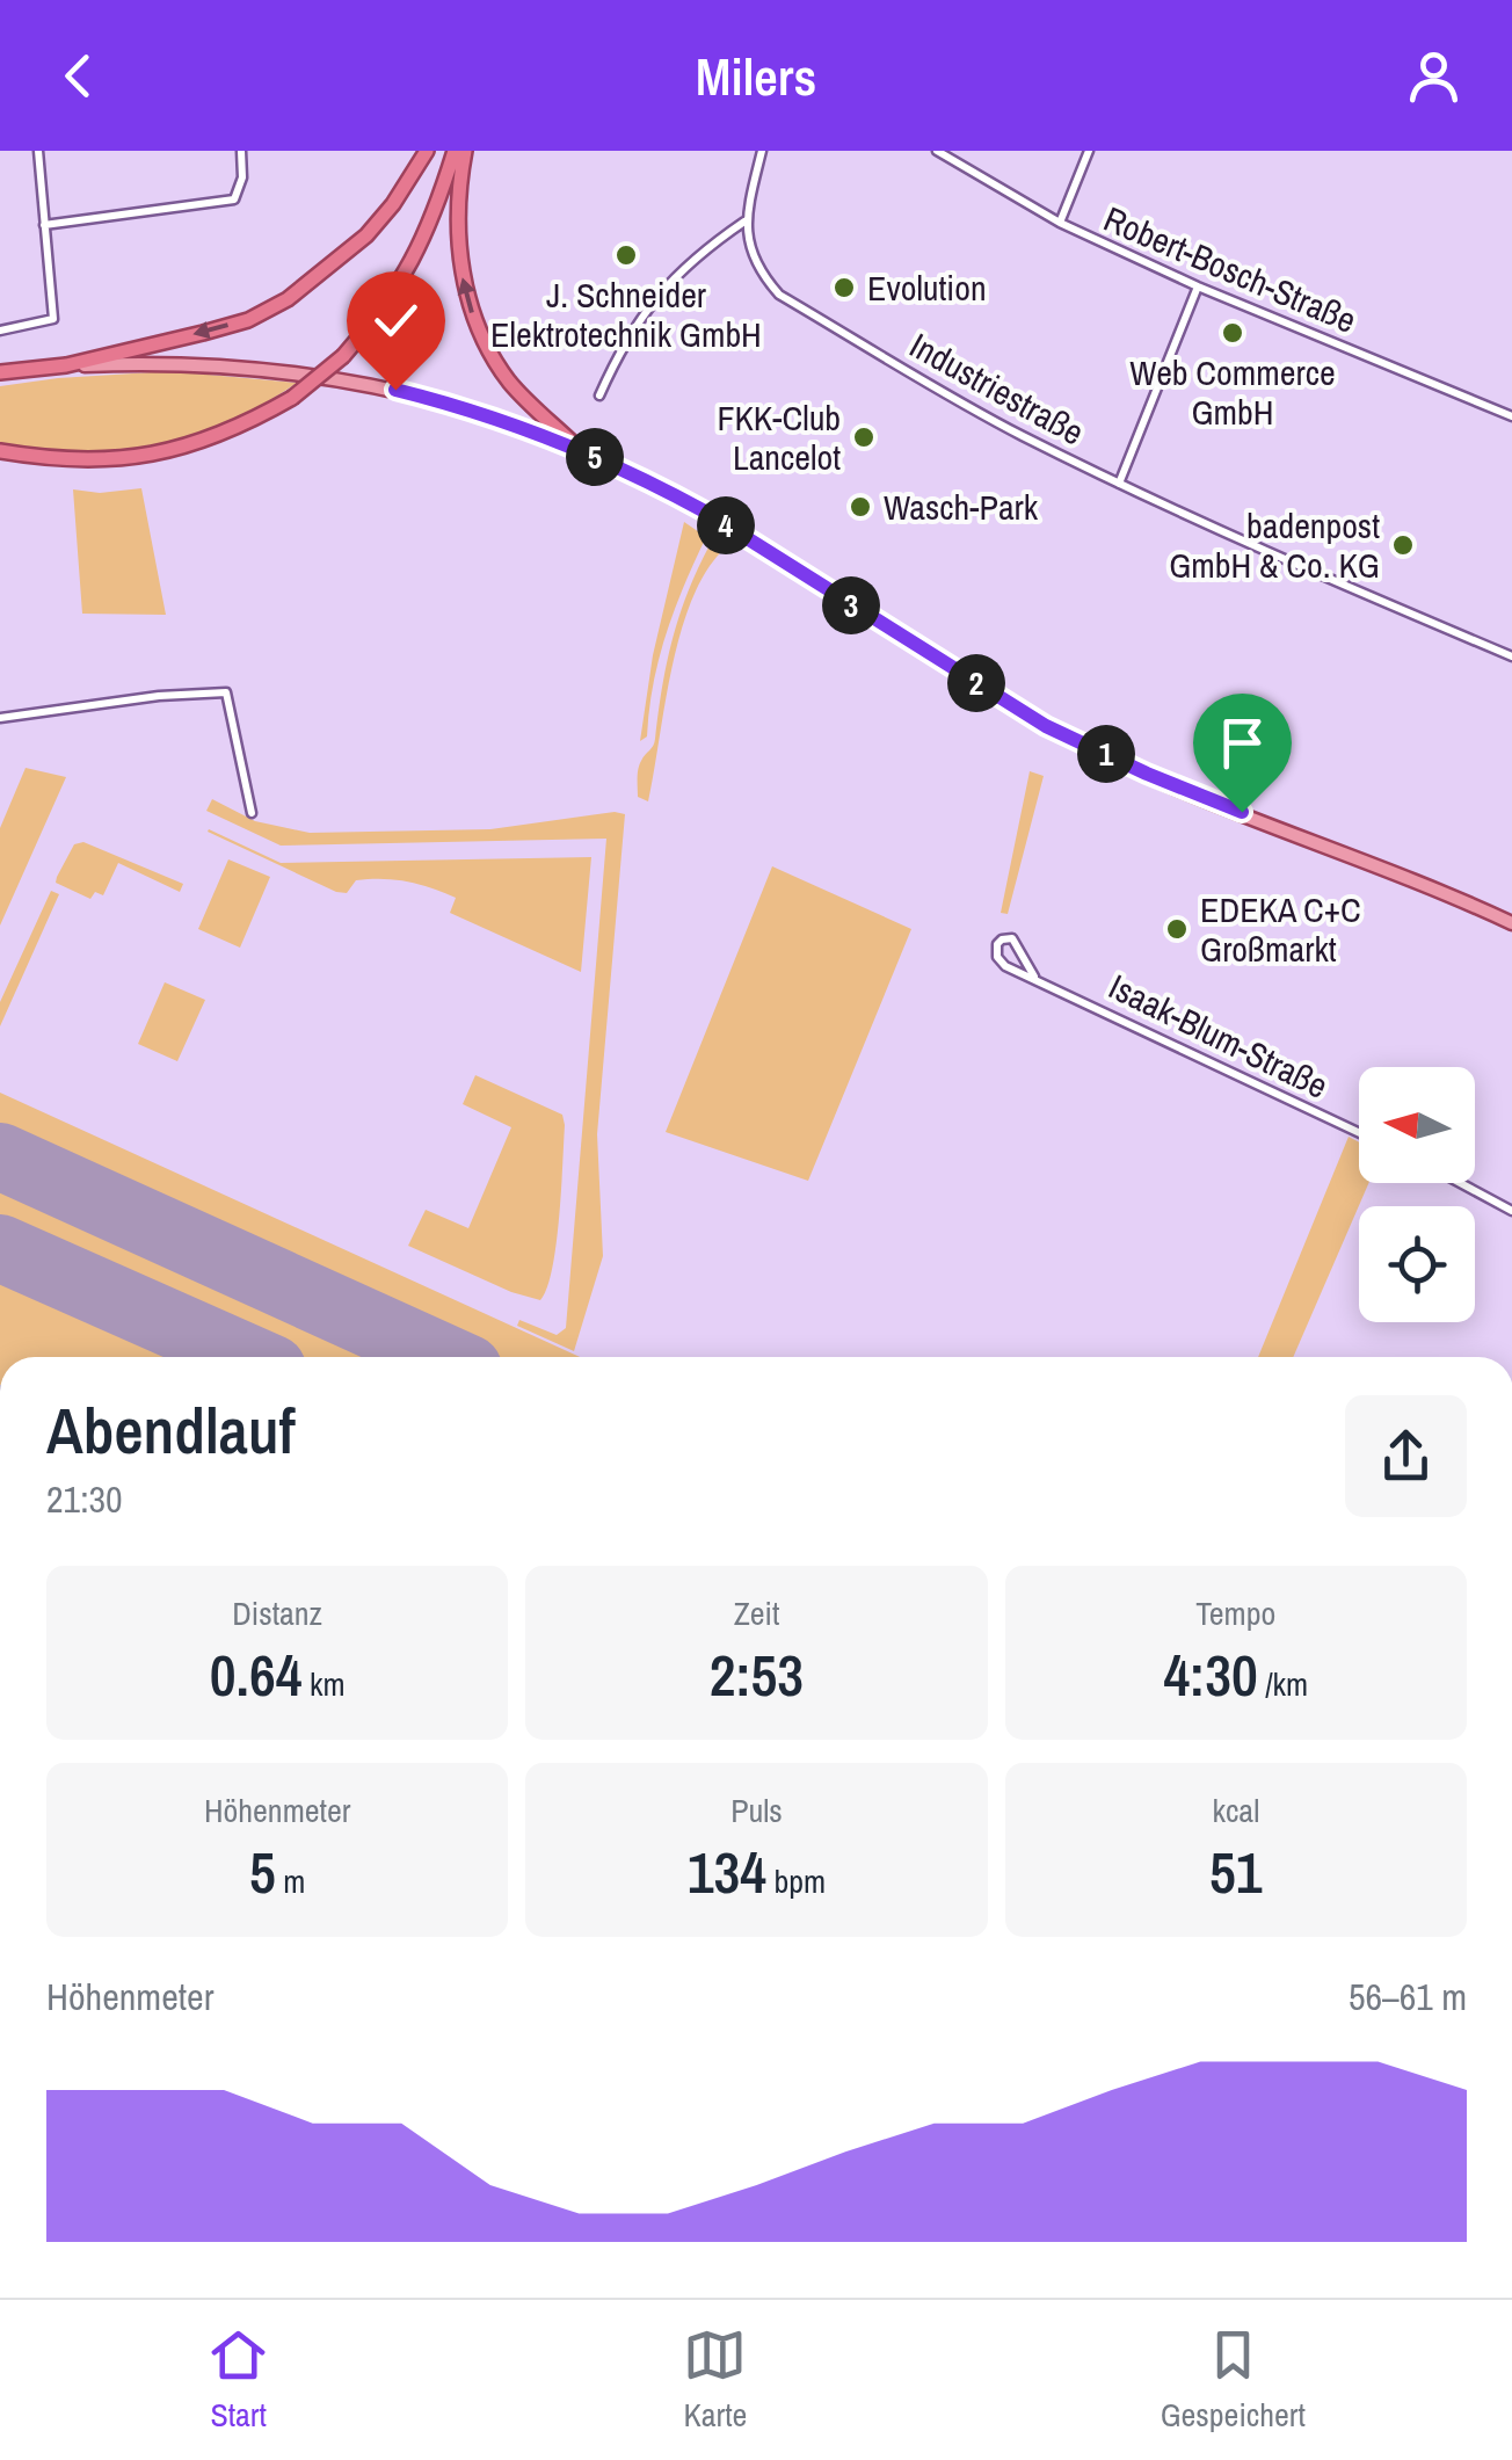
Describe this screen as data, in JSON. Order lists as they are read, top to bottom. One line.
{"streets":{"street":["Robert-Bosch-Straße","Industriestraße","Isaak-Blum-Straße"]},"crossings":[["Robert-Bosch-Straße","Industriestraße"]],"places":["J. Schneider Elektrotechnik GmbH","Evolution","Web Commerce GmbH","FKK-Club Lancelot","Wasch-Park","badenpost GmbH & Co. KG","EDEKA C+C Großmarkt"],"north":"left","page":{"header":"Milers","pins":["5","4","3","2","1"],"heading":["Abendlauf","21:30"],"stats":[["Distanz","0.64 km"],["Zeit","2:53"],["Tempo","4:30 /km"],["Höhenmeter","5 m"],["Puls","134 bpm"],["kcal","51"]],"chart":["Höhenmeter","56–61 m"],"tabs":["Start","Karte","Gespeichert"]}}
